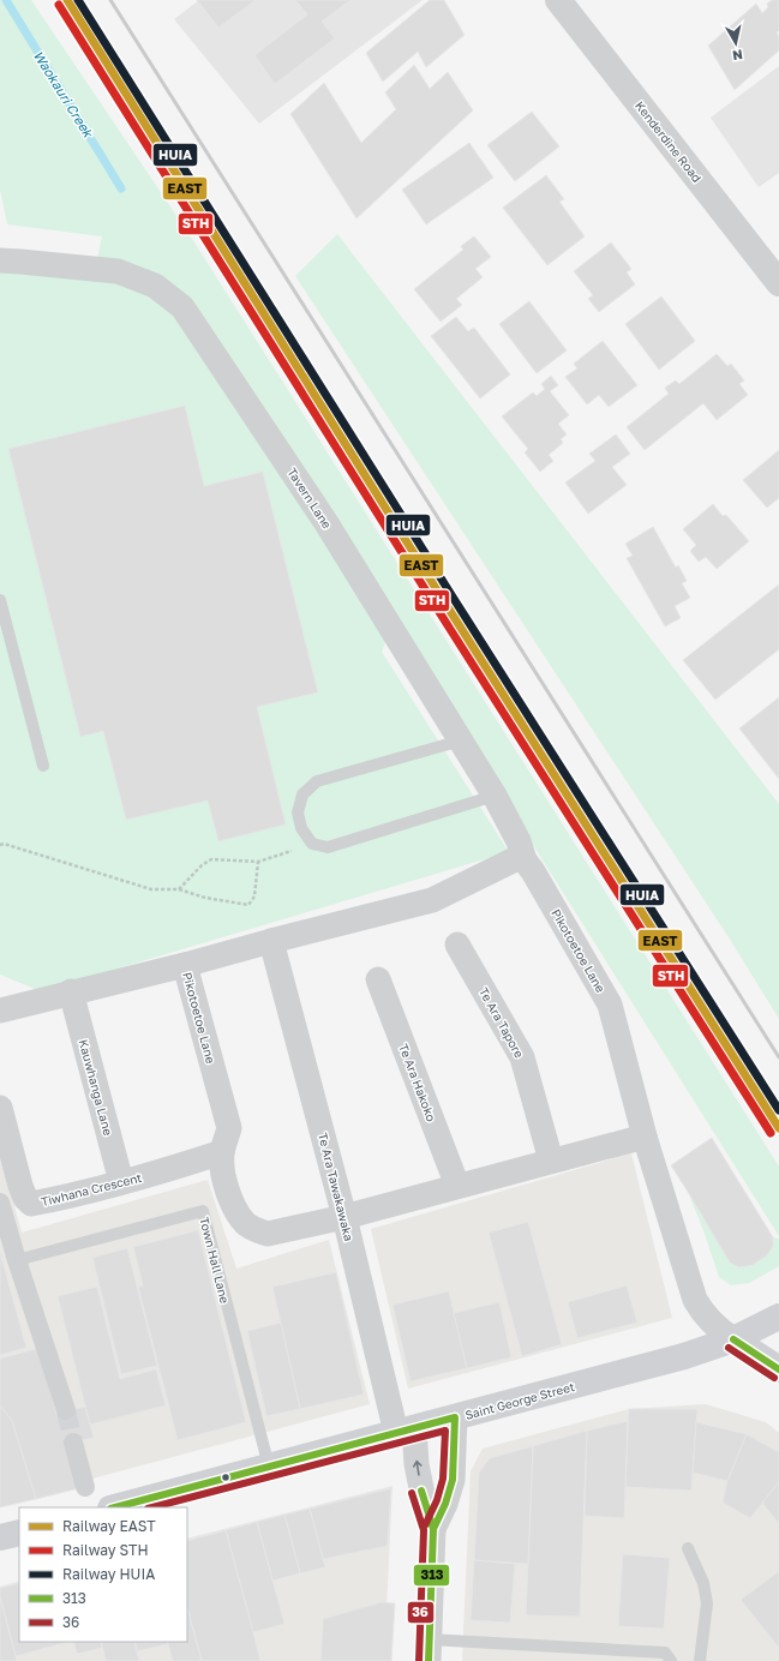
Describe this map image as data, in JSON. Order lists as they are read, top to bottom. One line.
{"streets":{"main road":["Saint George Street"],"street":["Kenderdine Road","Tavern Lane","Pikotoetoe Lane","Te Ara Tapore","Te Ara Hakoko","Kauwhanga Lane","Te Ara Tawakawaka","Tiwhana Crescent"],"lane":["Town Hall Lane"]},"crossings":[["Tavern Lane","Pikotoetoe Lane"],["Pikotoetoe Lane","Te Ara Tapore"],["Pikotoetoe Lane","Te Ara Hakoko"],["Pikotoetoe Lane","Te Ara Tawakawaka"],["Pikotoetoe Lane","Tiwhana Crescent"],["Pikotoetoe Lane","Saint George Street"],["Kauwhanga Lane","Tiwhana Crescent"],["Te Ara Tawakawaka","Saint George Street"],["Town Hall Lane","Saint George Street"]],"water":["Waokauri Creek"],"lines":["rail line EAST","rail line HUIA","rail line STH","transit line 313","transit line 36"],"legend":["Railway EAST","Railway STH","Railway HUIA","313","36"],"north":"bottom"}
